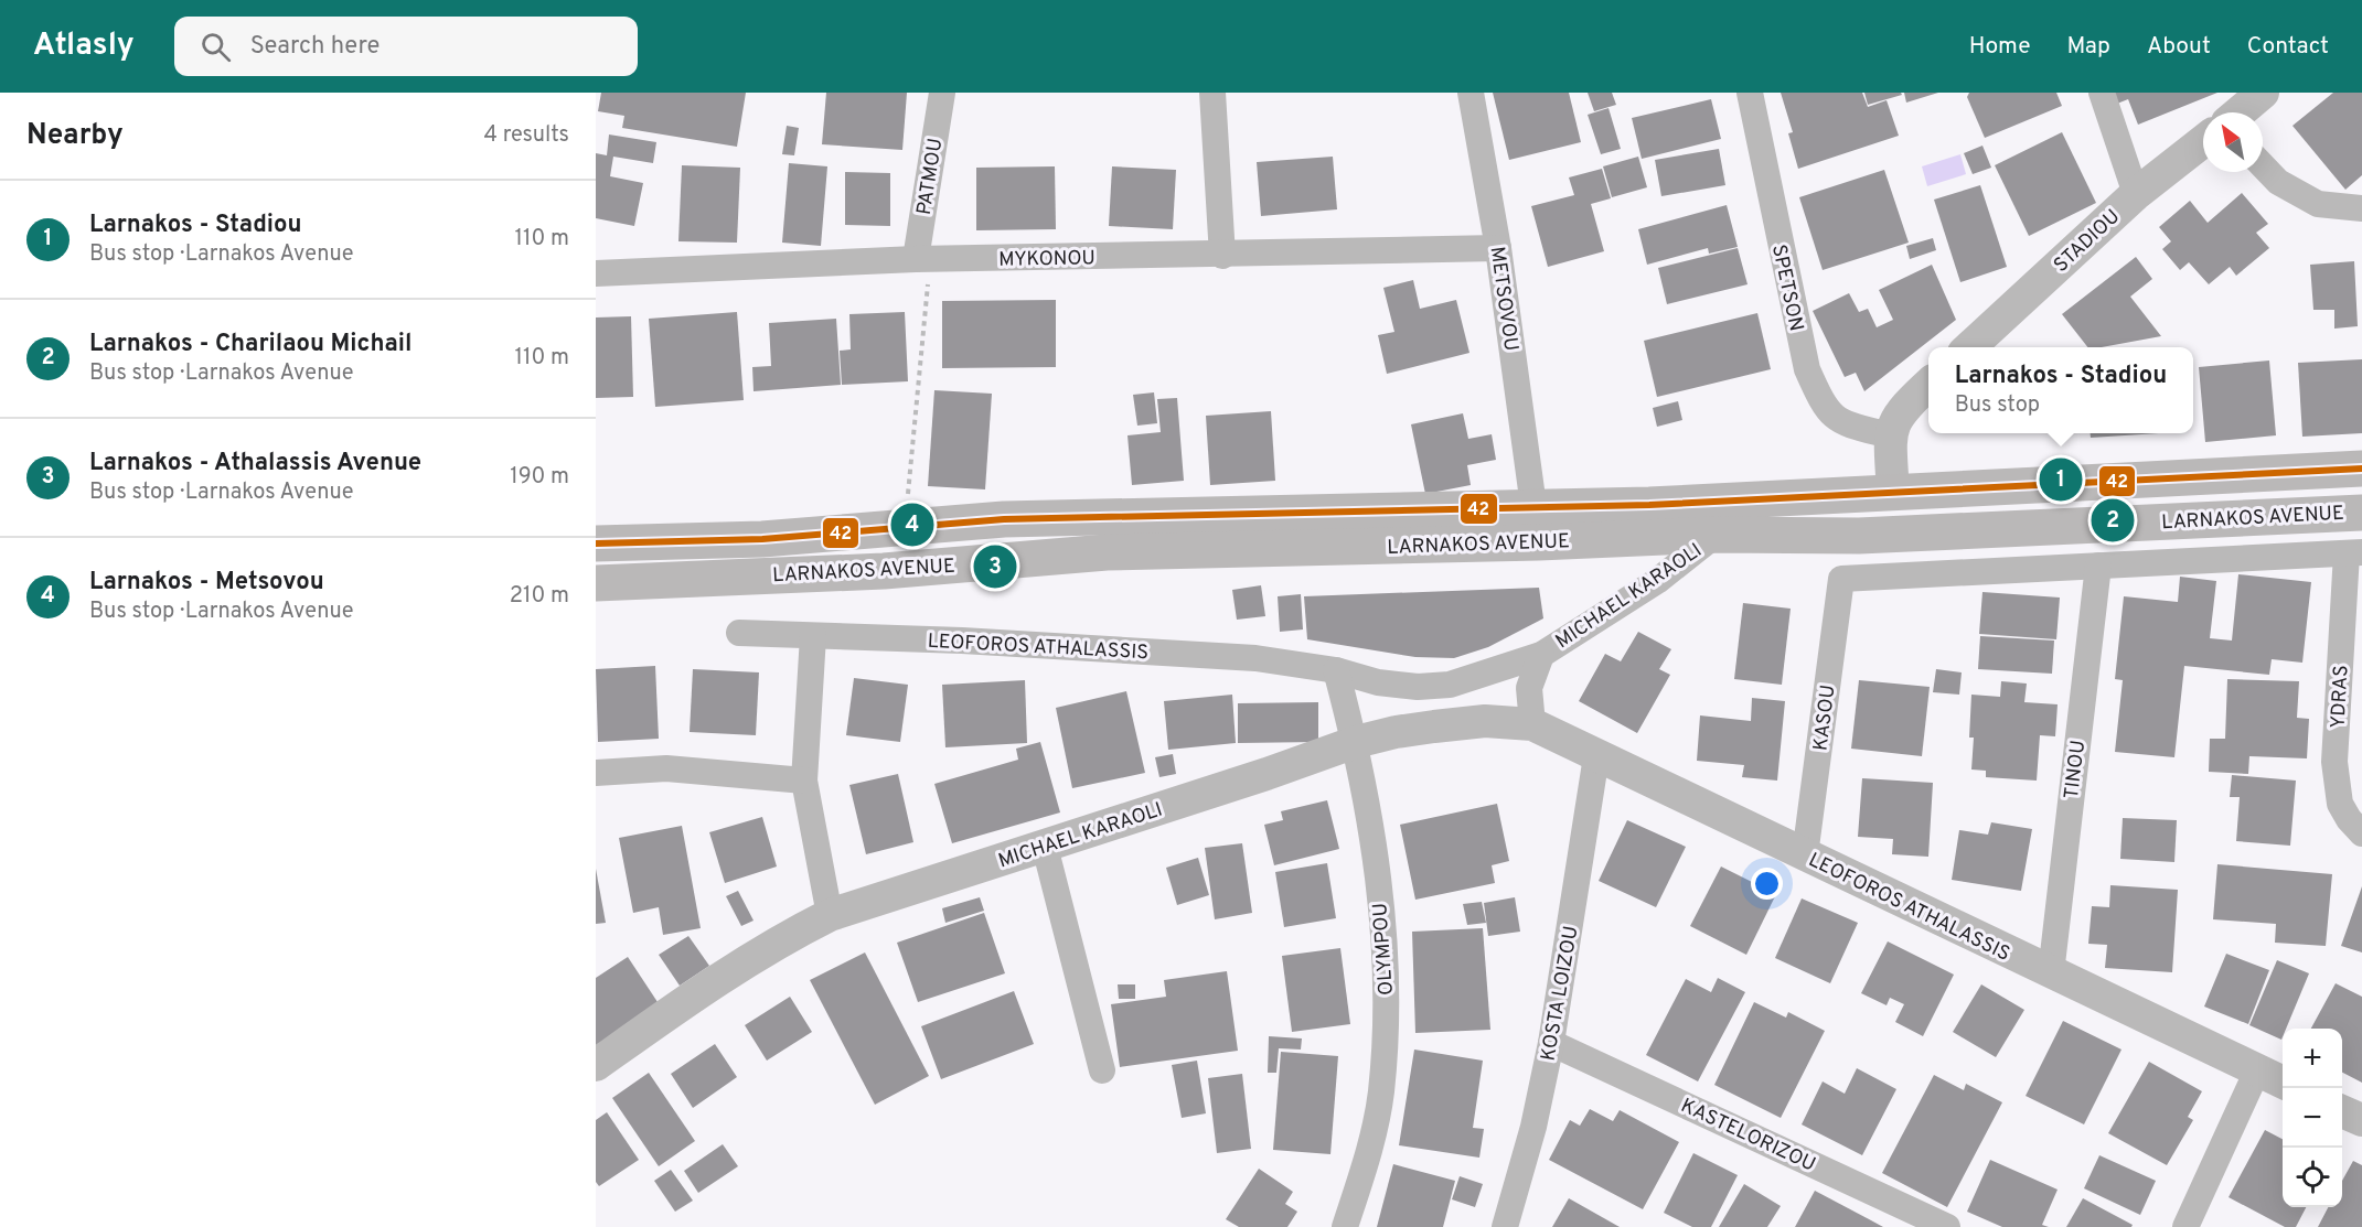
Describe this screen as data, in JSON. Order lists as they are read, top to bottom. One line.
{"streets":{"main road":["LARNAKOS AVENUE"],"street":["PATMOU","STADIOU","MYKONOU","SPETSON","METSOVOU","MICHAEL KARAOLI","LEOFOROS ATHALASSIS","YDRAS","KASOU","TINOU","OLYMPOU","KOSTA LOIZOU","KASTELORIZOU"]},"crossings":[["PATMOU","MYKONOU"],["MYKONOU","METSOVOU"],["METSOVOU","LARNAKOS AVENUE"],["LARNAKOS AVENUE","MICHAEL KARAOLI"],["MICHAEL KARAOLI","LEOFOROS ATHALASSIS"],["MICHAEL KARAOLI","OLYMPOU"],["LEOFOROS ATHALASSIS","KASOU"],["LEOFOROS ATHALASSIS","TINOU"],["LEOFOROS ATHALASSIS","OLYMPOU"],["LEOFOROS ATHALASSIS","KOSTA LOIZOU"],["KASOU","TINOU"],["KOSTA LOIZOU","KASTELORIZOU"]],"lines":["transit line 42"],"north":"top left","page":{"header":"Atlasly","search":"Search here","nav":["Home","Map","About","Contact"],"heading":["Nearby","4 results"],"list":[{"mark":"1","name":"Larnakos - Stadiou","note":"Bus stop · Larnakos Avenue","value":"110 m"},{"mark":"2","name":"Larnakos - Charilaou Michail","note":"Bus stop · Larnakos Avenue","value":"110 m"},{"mark":"3","name":"Larnakos - Athalassis Avenue","note":"Bus stop · Larnakos Avenue","value":"190 m"},{"mark":"4","name":"Larnakos - Metsovou","note":"Bus stop · Larnakos Avenue","value":"210 m"}],"popup":["Larnakos - Stadiou","Bus stop"],"pins":["1","2","4","3"],"map_buttons":["+","−"]}}
